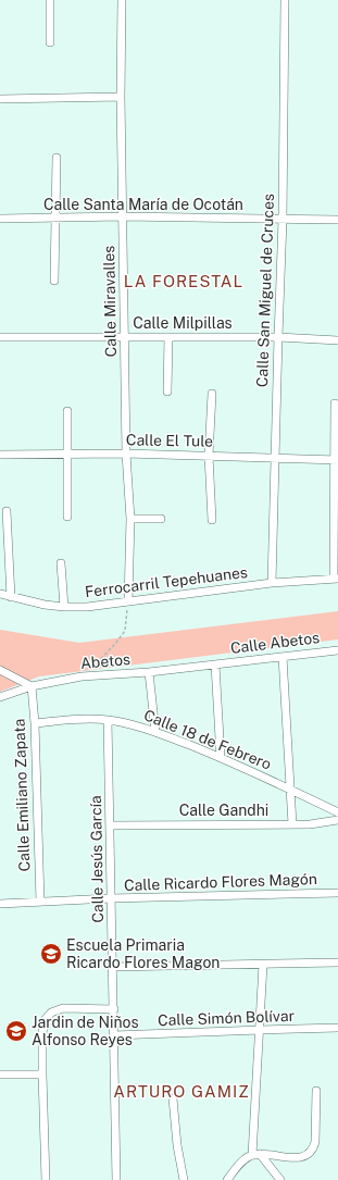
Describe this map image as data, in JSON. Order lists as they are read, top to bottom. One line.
{"streets":{"street":["Calle Santa María de Ocotán","Calle San Miguel de Cruces","Calle Miravalles","Calle Milpillas","Calle El Tule","Ferrocarril Tepehuanes","Calle Abetos","Abetos","Calle 18 de Febrero","Calle Emiliano Zapata","Calle Gandhi","Calle Jesús García","Calle Ricardo Flores Magón","Calle Simón Bolívar"]},"crossings":[["Calle Santa María de Ocotán","Calle San Miguel de Cruces"],["Calle Santa María de Ocotán","Calle Miravalles"],["Calle San Miguel de Cruces","Calle Milpillas"],["Calle San Miguel de Cruces","Calle El Tule"],["Calle San Miguel de Cruces","Ferrocarril Tepehuanes"],["Calle Miravalles","Calle Milpillas"],["Calle Miravalles","Calle El Tule"],["Calle Miravalles","Ferrocarril Tepehuanes"],["Calle Abetos","Abetos"],["Abetos","Calle Emiliano Zapata"],["Calle 18 de Febrero","Calle Emiliano Zapata"],["Calle 18 de Febrero","Calle Jesús García"],["Calle Emiliano Zapata","Calle Ricardo Flores Magón"],["Calle Gandhi","Calle Jesús García"],["Calle Jesús García","Calle Ricardo Flores Magón"],["Calle Jesús García","Calle Simón Bolívar"]],"districts":["LA FORESTAL","ARTURO GAMIZ"],"places":{"school or university":["Escuela Primaria Ricardo Flores Magon","Jardin de Niños Alfonso Reyes"]}}
